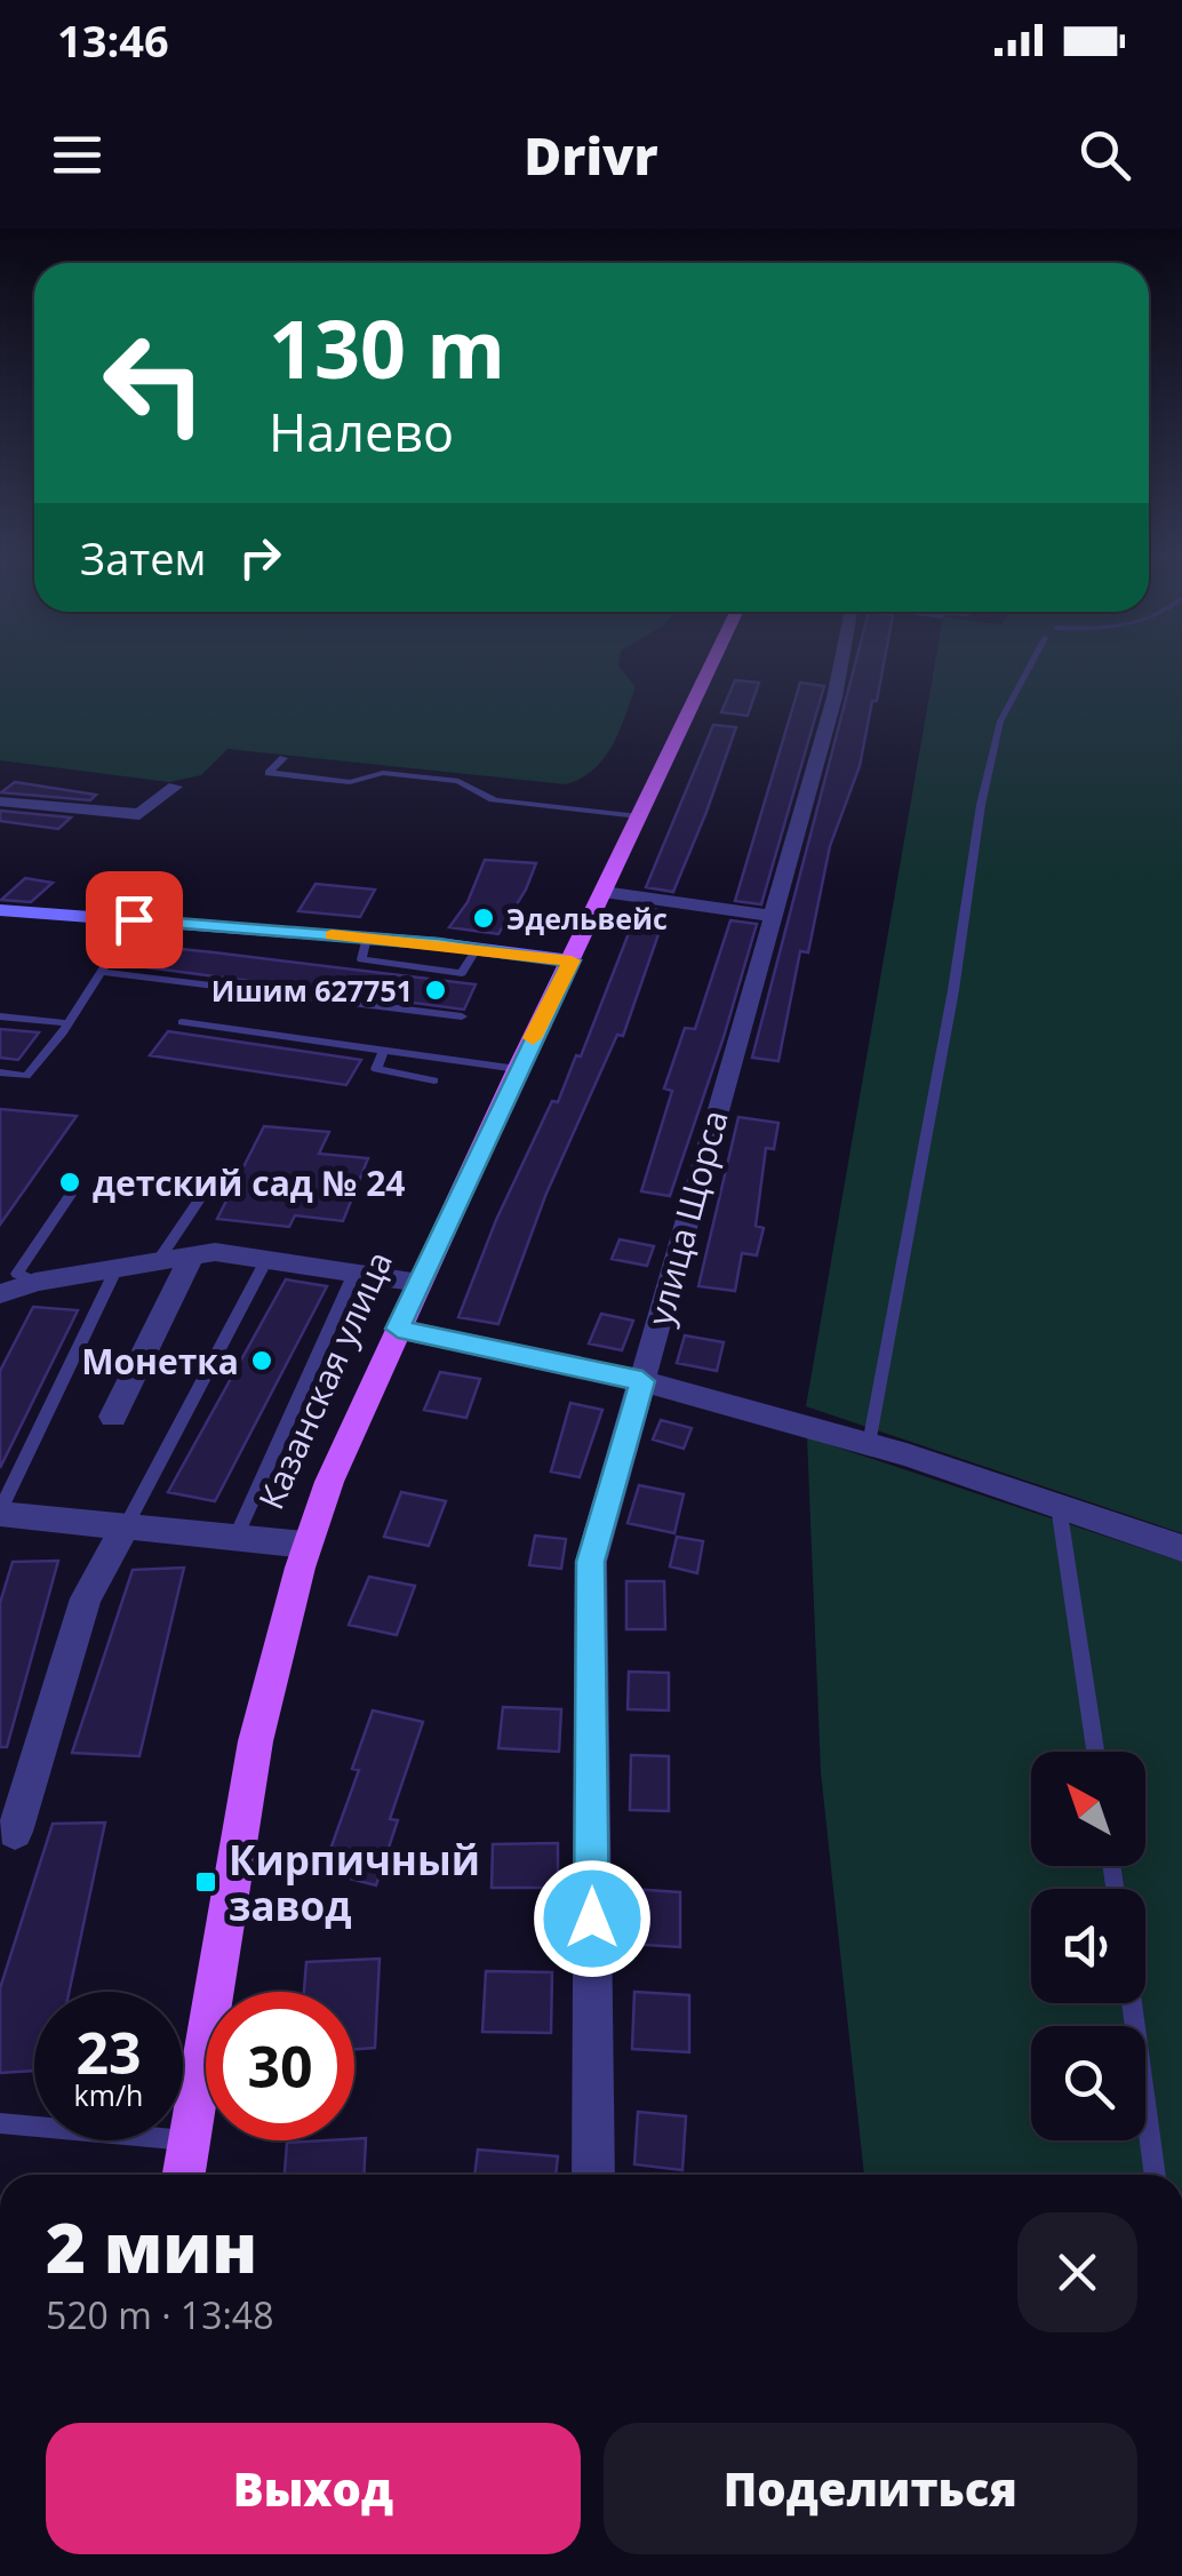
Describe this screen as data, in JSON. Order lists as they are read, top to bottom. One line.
{"streets":{"main road":["Казанская улица"],"street":["улица Щорса"]},"places":{"other":["Эдельвейс","Ишим 627751","детский сад № 24","Монетка"],"transit":["Кирпичный завод"]},"north":"top left","page":{"status":"13:46","header":"Drivr","turn":["130 m","Налево"],"then":"Затем","speed":"23 km/h","limit":"30","heading":["2 мин","520 m · 13:48"],"buttons":["Выход","Поделиться"]}}
